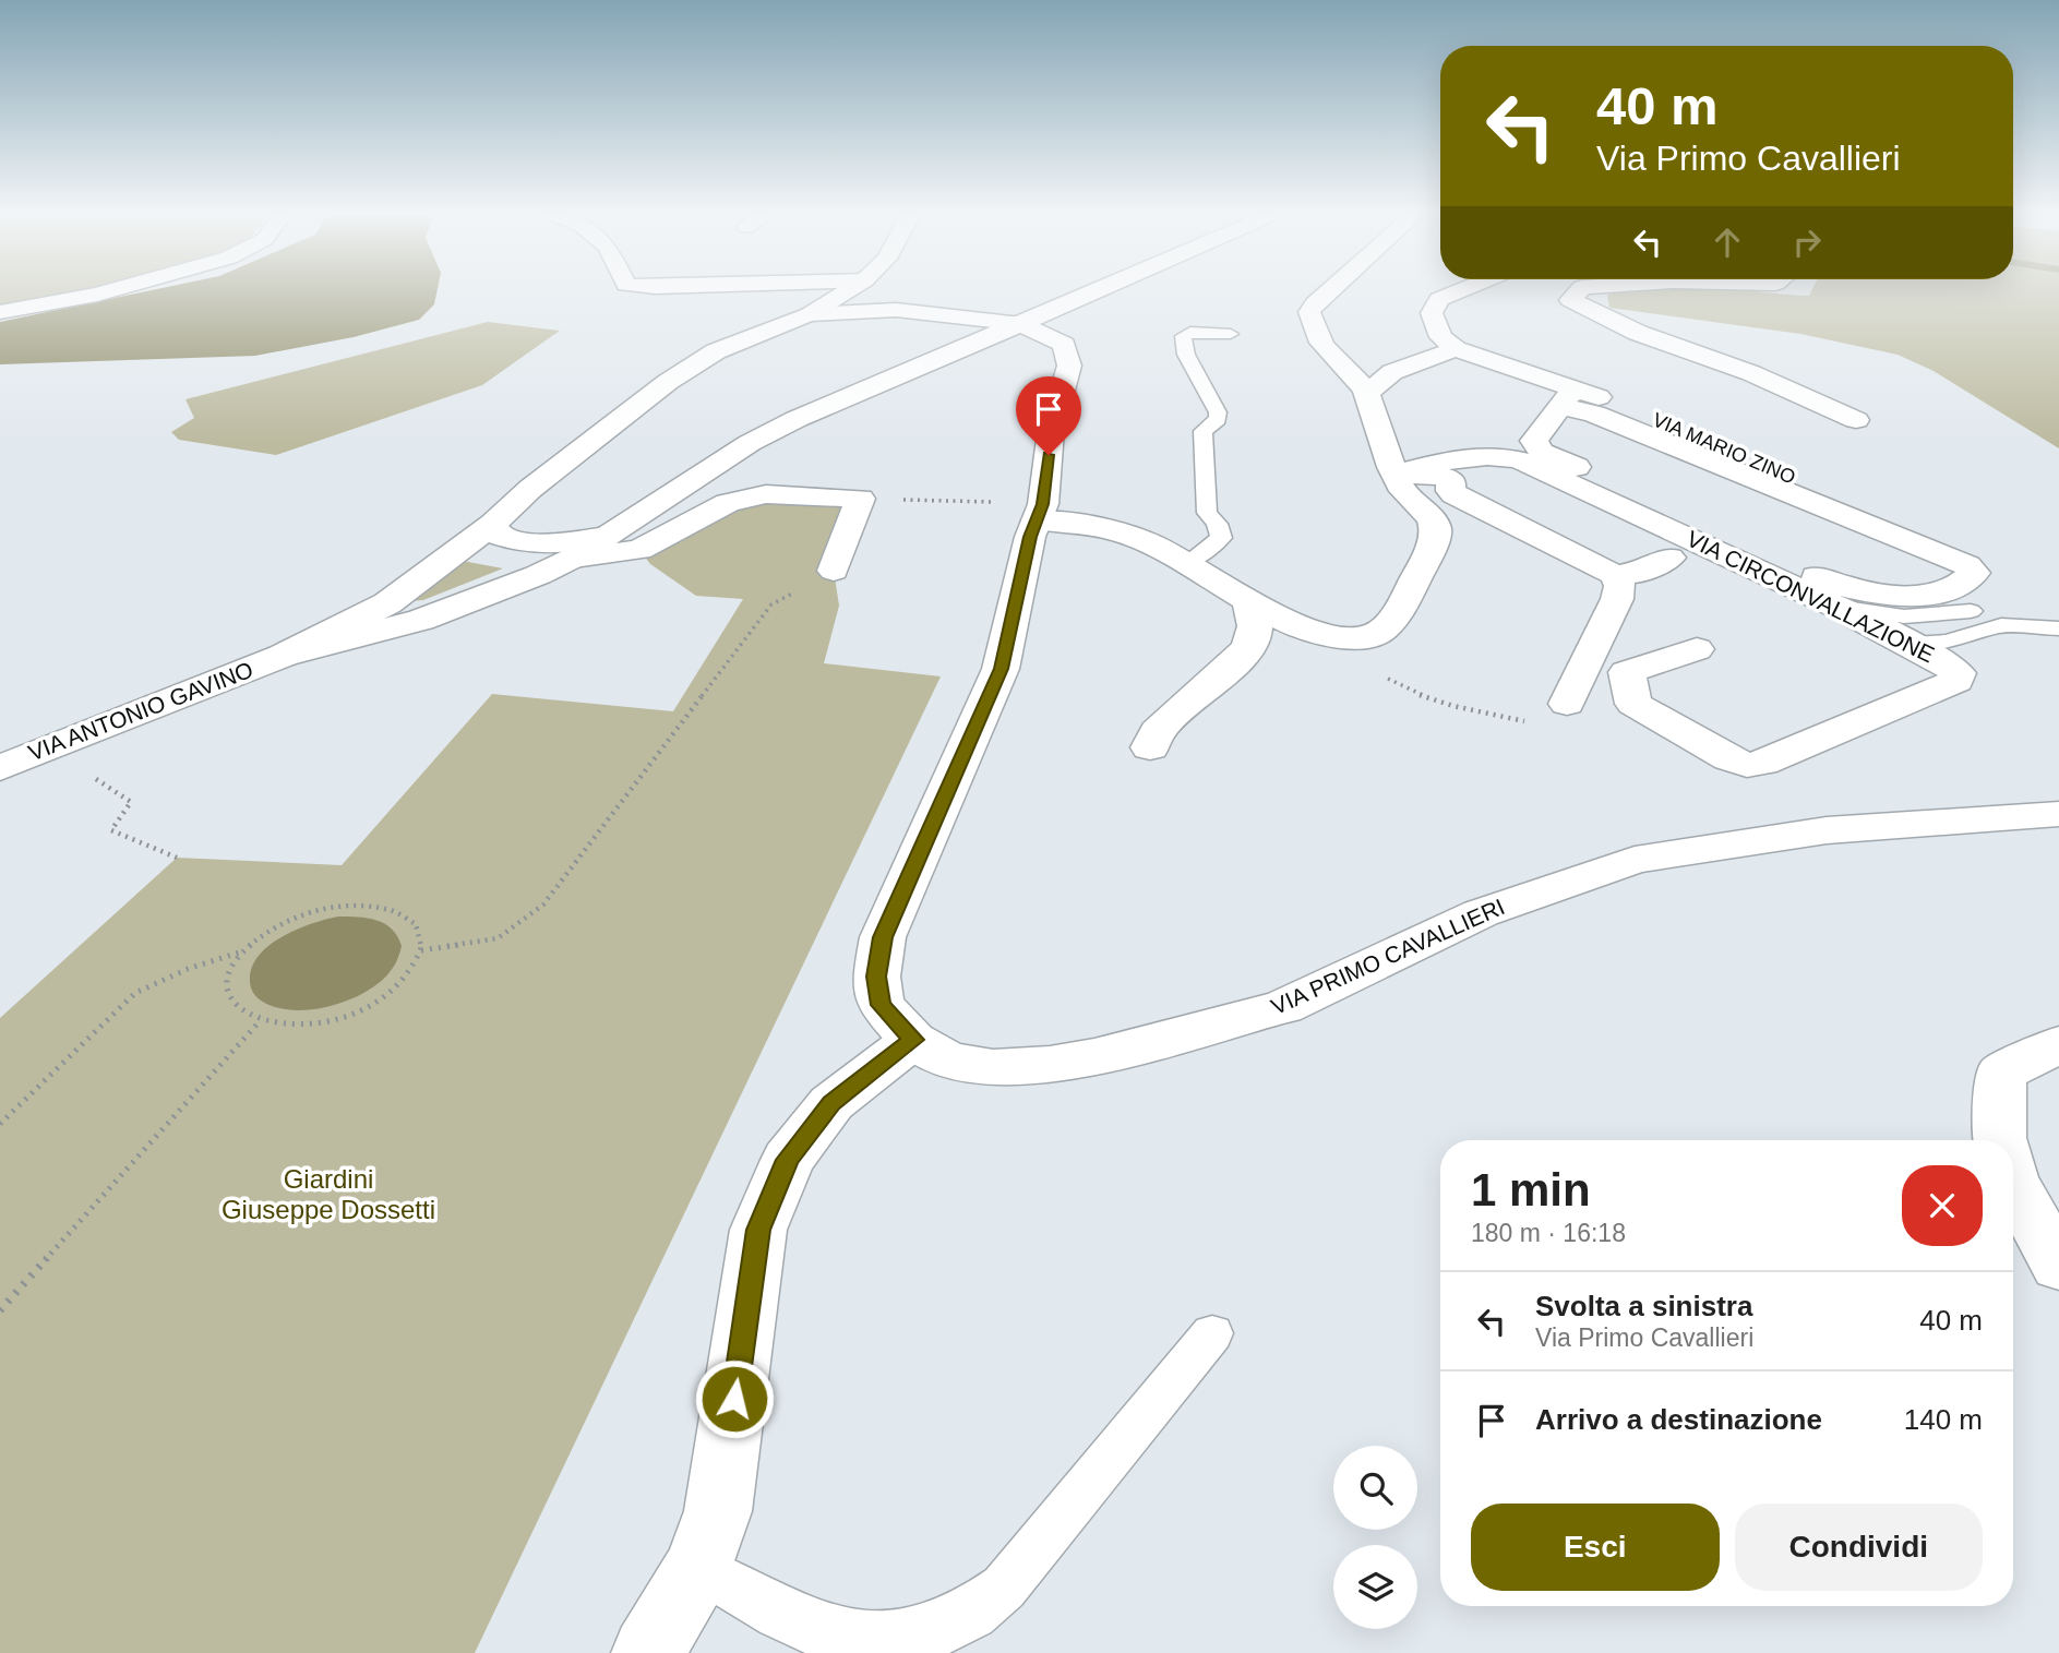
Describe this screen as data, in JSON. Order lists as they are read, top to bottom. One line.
{"streets":{"street":["VIA MARIO ZINO","VIA CIRCONVALLAZIONE","VIA ANTONIO GAVINO","VIA PRIMO CAVALLIERI"]},"parks":["Giardini Giuseppe Dossetti"],"page":{"turn":["40 m","Via Primo Cavallieri"],"heading":["1 min","180 m · 16:18"],"list":[{"name":"Svolta a sinistra","note":"Via Primo Cavallieri","value":"40 m"},{"name":"Arrivo a destinazione","value":"140 m"}],"buttons":["Esci","Condividi"]}}
